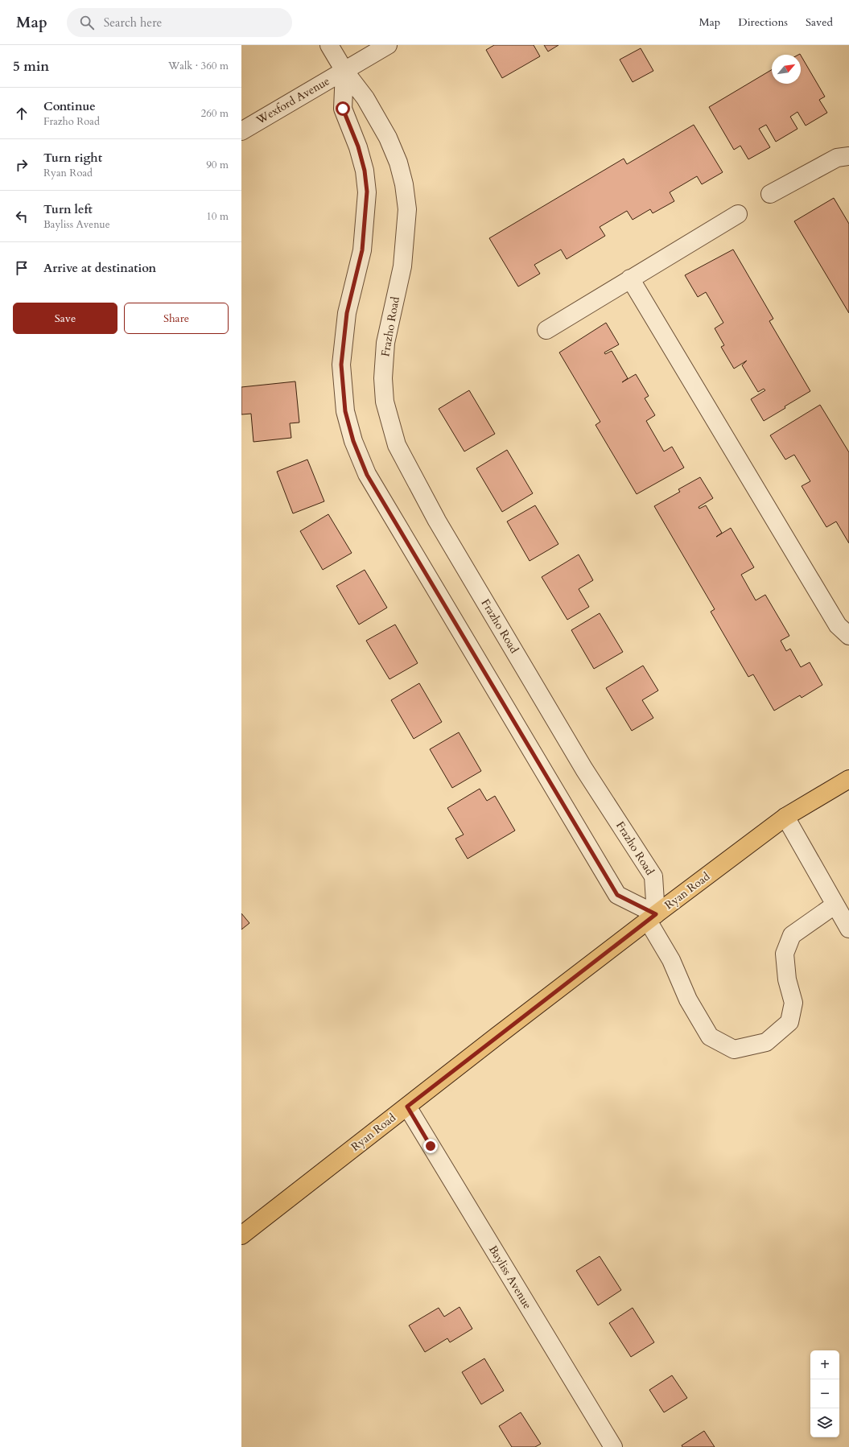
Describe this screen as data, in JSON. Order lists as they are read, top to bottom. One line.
{"streets":{"main road":["Ryan Road"],"street":["Wexford Avenue","Frazho Road","Bayliss Avenue"]},"crossings":[["Wexford Avenue","Frazho Road"],["Frazho Road","Ryan Road"],["Ryan Road","Bayliss Avenue"]],"north":"top right","page":{"header":"Map","search":"Search here","nav":["Map","Directions","Saved"],"heading":["5 min","Walk · 360 m"],"list":[["Continue","Frazho Road","260 m"],["Turn right","Ryan Road","90 m"],["Turn left","Bayliss Avenue","10 m"],"Arrive at destination"],"buttons":["Save","Share"],"map_buttons":["+","−"]}}
